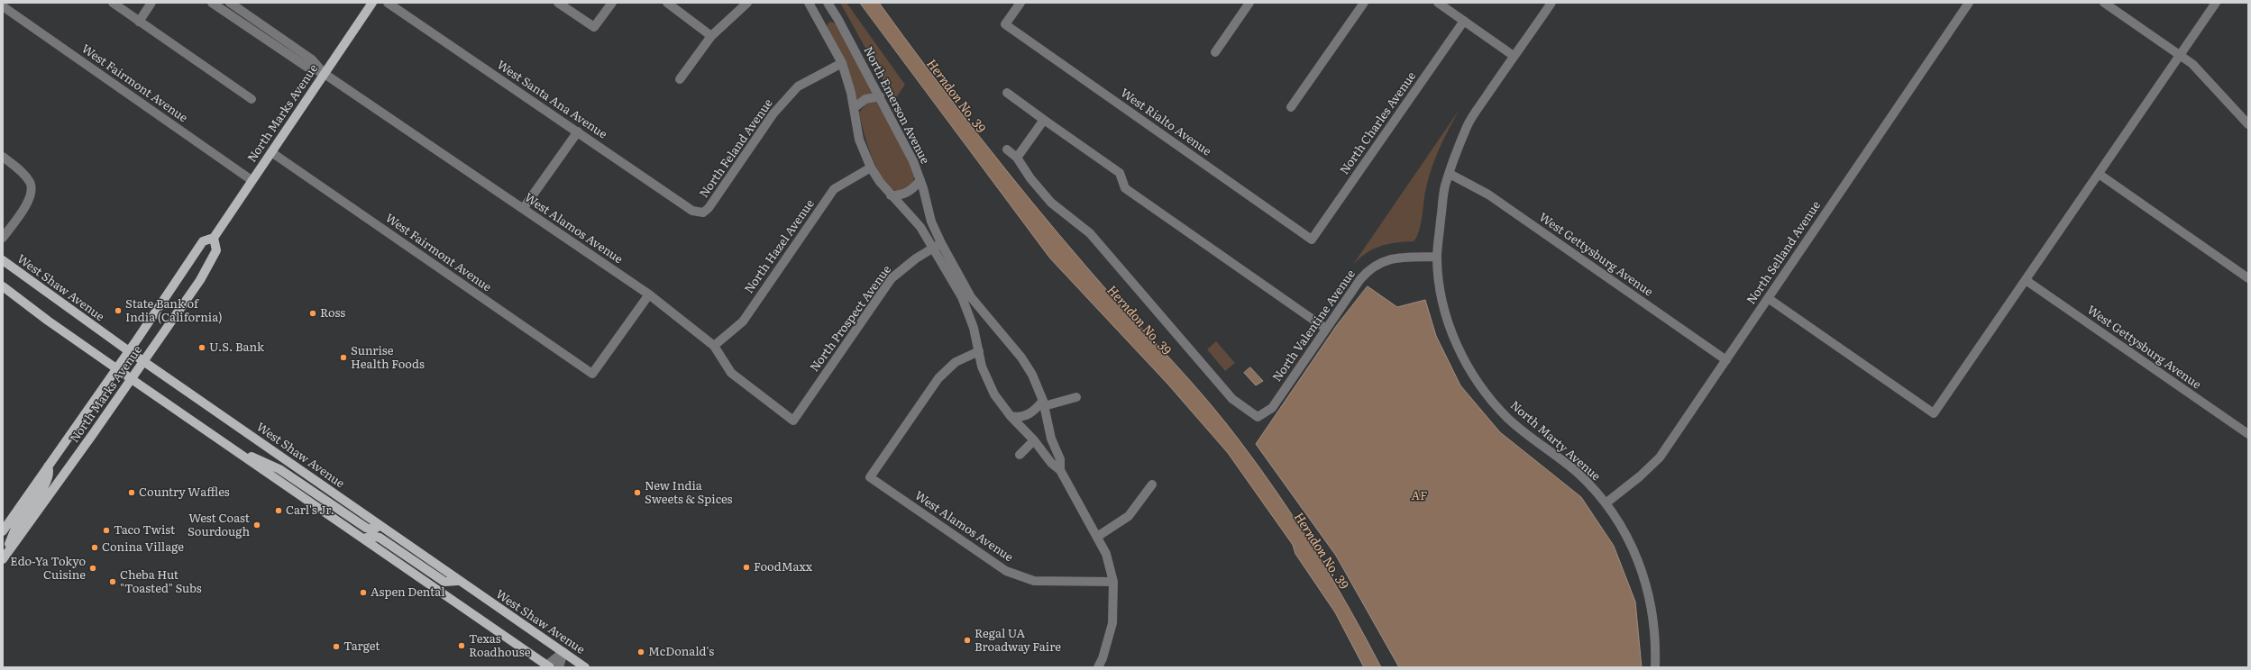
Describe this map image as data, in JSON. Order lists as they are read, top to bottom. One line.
{"streets":{"main road":["North Marks Avenue","West Shaw Avenue"],"street":["West Fairmont Avenue","West Santa Ana Avenue","North Emerson Avenue","West Rialto Avenue","North Charles Avenue","North Feland Avenue","West Alamos Avenue","North Hazel Avenue","North Selland Avenue","West Gettysburg Avenue","North Prospect Avenue","North Valentine Avenue","North Marty Avenue"]},"crossings":[["West Fairmont Avenue","North Marks Avenue"],["West Fairmont Avenue","West Alamos Avenue"],["West Santa Ana Avenue","North Feland Avenue"],["North Emerson Avenue","North Feland Avenue"],["North Emerson Avenue","West Alamos Avenue"],["North Emerson Avenue","North Hazel Avenue"],["North Emerson Avenue","North Prospect Avenue"],["North Marks Avenue","West Alamos Avenue"],["North Marks Avenue","West Shaw Avenue"],["West Rialto Avenue","North Charles Avenue"],["West Alamos Avenue","North Hazel Avenue"],["West Alamos Avenue","North Prospect Avenue"],["North Selland Avenue","West Gettysburg Avenue"],["North Selland Avenue","North Marty Avenue"],["North Valentine Avenue","North Marty Avenue"]],"water":["Herndon No. 39","AF"],"places":["State Bank of India (California)","Ross","U.S. Bank","Sunrise Health Foods","Country Waffles","New India Sweets & Spices","Carl's Jr.","West Coast Sourdough","Taco Twist","Conina Village","FoodMaxx","Edo-Ya Tokyo Cuisine","Cheba Hut \"Toasted\" Subs","Aspen Dental","Regal UA Broadway Faire","Texas Roadhouse","Target","McDonald's"]}
